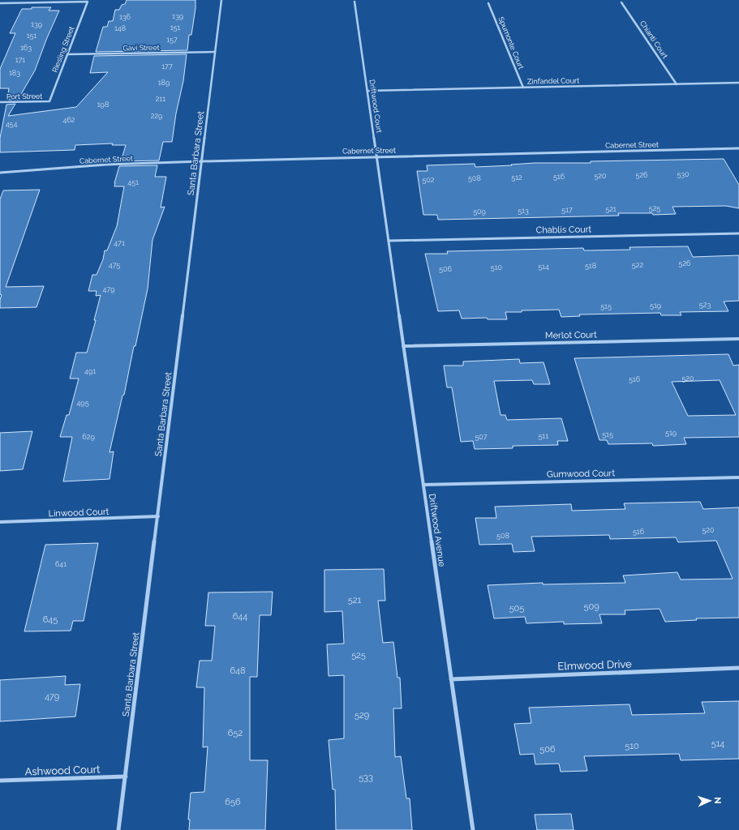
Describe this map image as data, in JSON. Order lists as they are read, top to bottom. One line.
{"streets":{"street":["Chianti Court","Spumonte Court","Gavi Street","Riesling Street","Zinfandel Court","Port Street","Driftwood Court","Cabernet Street","Santa Barbara Street","Chablis Court","Merlot Court","Gumwood Court","Linwood Court","Driftwood Avenue","Elmwood Drive","Ashwood Court"]},"crossings":[["Chianti Court","Zinfandel Court"],["Spumonte Court","Zinfandel Court"],["Gavi Street","Riesling Street"],["Gavi Street","Santa Barbara Street"],["Riesling Street","Port Street"],["Zinfandel Court","Driftwood Court"],["Driftwood Court","Cabernet Street"],["Driftwood Court","Driftwood Avenue"],["Cabernet Street","Santa Barbara Street"],["Santa Barbara Street","Linwood Court"],["Santa Barbara Street","Ashwood Court"],["Chablis Court","Driftwood Avenue"],["Merlot Court","Driftwood Avenue"],["Gumwood Court","Driftwood Avenue"],["Driftwood Avenue","Elmwood Drive"]],"house_numbers":["139","136","139","151","148","151","157","163","171","177","183","189","211","198","229","462","454","530","526","520","516","512","508","502","451","525","521","517","513","509","471","526","475","522","518","514","510","506","479","523","519","515","491","520","516","495","519","515","511","629","507","520","516","508","641","521","509","505","644","645","525","648","479","529","652","514","510","506","533","656"],"north":"right"}
